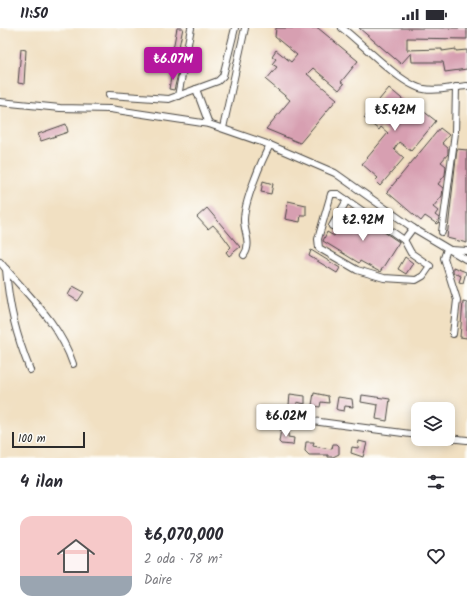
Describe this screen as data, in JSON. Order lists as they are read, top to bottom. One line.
{"scale_bar":"100 m","page":{"status":"11:50","price":["₺6.07M","₺5.42M","₺2.92M","₺6.02M"],"scale":"100 m","heading":"4 ilan","list":[{"name":"₺6,070,000","note":"2 oda · 78 m² · Daire"}]}}
